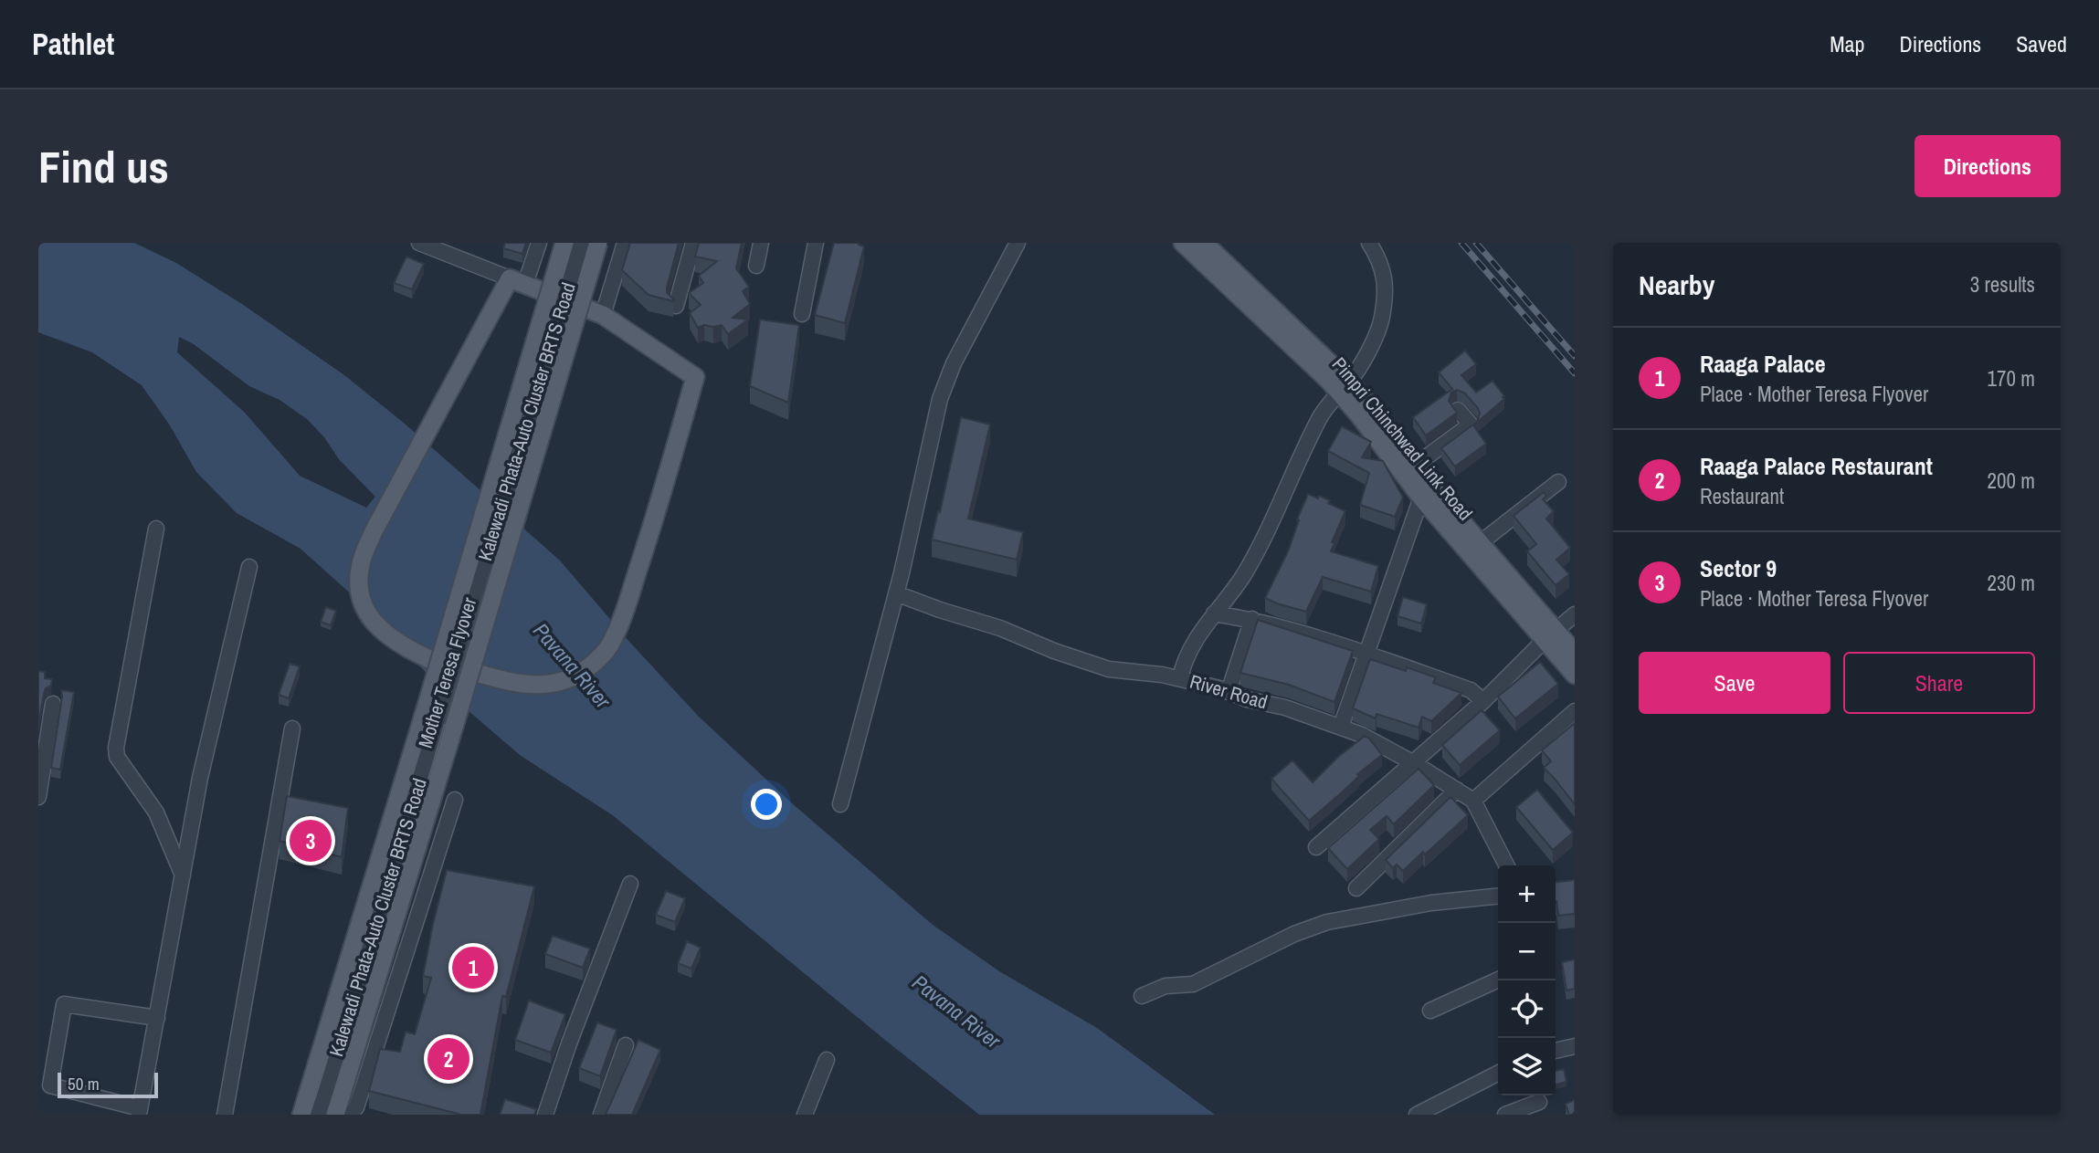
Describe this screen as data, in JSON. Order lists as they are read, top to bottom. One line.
{"streets":{"main road":["Pimpri Chinchwad Link Road","Mother Teresa Flyover"],"street":["Kalewadi Phata-Auto Cluster BRTS Road","River Road"]},"crossings":[["Kalewadi Phata-Auto Cluster BRTS Road","Mother Teresa Flyover"]],"water":["Pavana River"],"scale_bar":"50 m","page":{"header":"Pathlet","nav":["Map","Directions","Saved"],"buttons":["Directions",["Save","Share"]],"title":"Find us","heading":["Nearby","3 results"],"list":[{"mark":"1","name":"Raaga Palace","note":"Place · Mother Teresa Flyover","value":"170 m"},{"mark":"2","name":"Raaga Palace Restaurant","note":"Restaurant","value":"200 m"},{"mark":"3","name":"Sector 9","note":"Place · Mother Teresa Flyover","value":"230 m"}],"pins":["3","1","2"],"map_buttons":["+","−"],"scale":"50 m"}}
